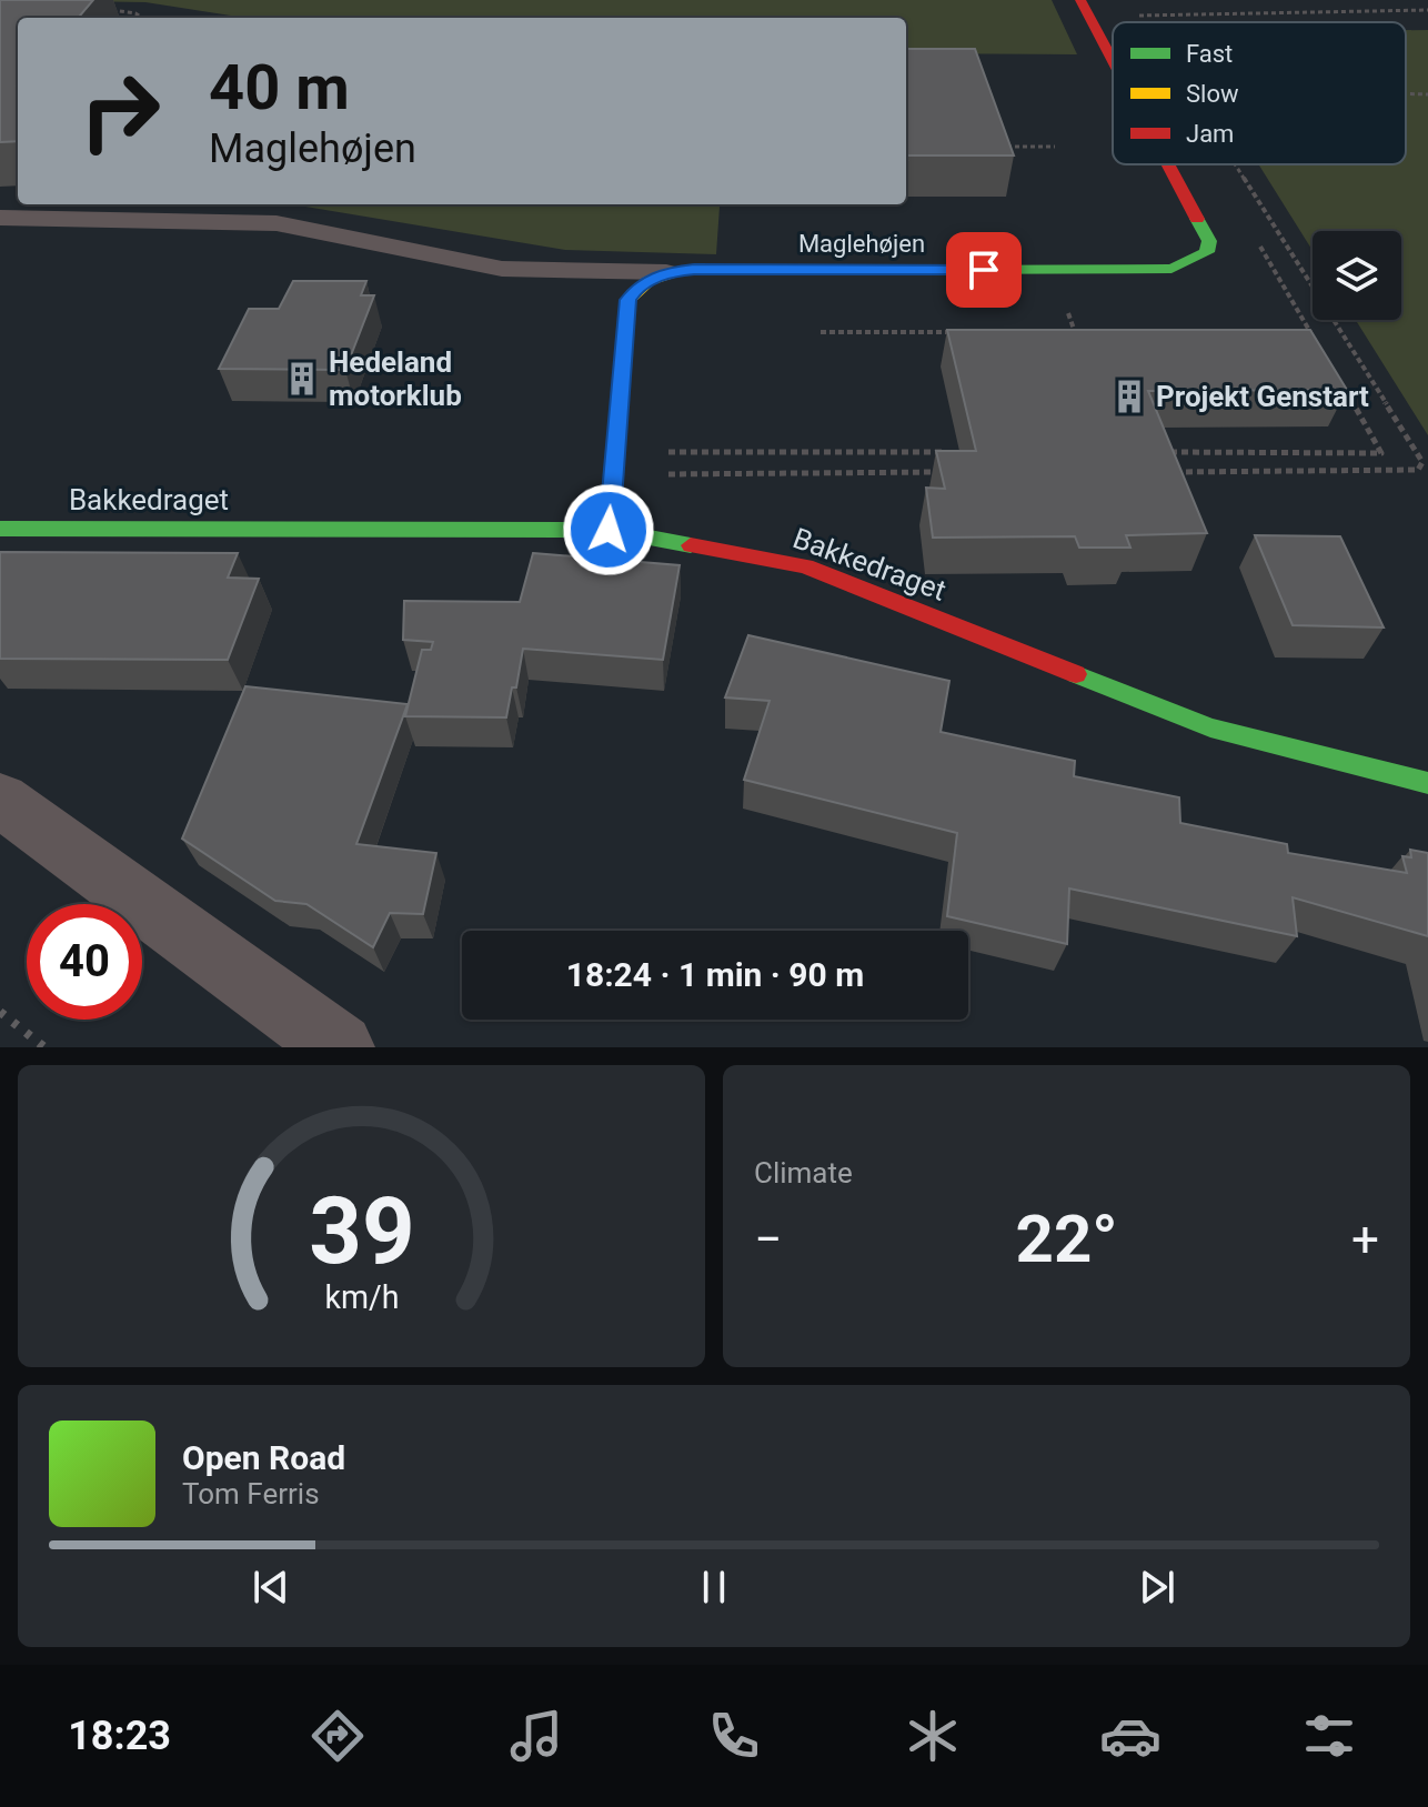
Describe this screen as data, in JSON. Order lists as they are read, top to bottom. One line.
{"streets":{"street":["Maglehøjen","Bakkedraget"]},"places":{"building":["Hedeland motorklub","Projekt Genstart"]},"legend":["Fast","Slow","Jam"],"page":{"turn":["40 m","Maglehøjen"],"limit":"40","trip":"18:24 · 1 min · 90 m","tile":"Climate","heat":["−","22°","+"],"song":["Open Road","Tom Ferris"],"tabs":"18:23","gauge":["39","km/h"]}}
